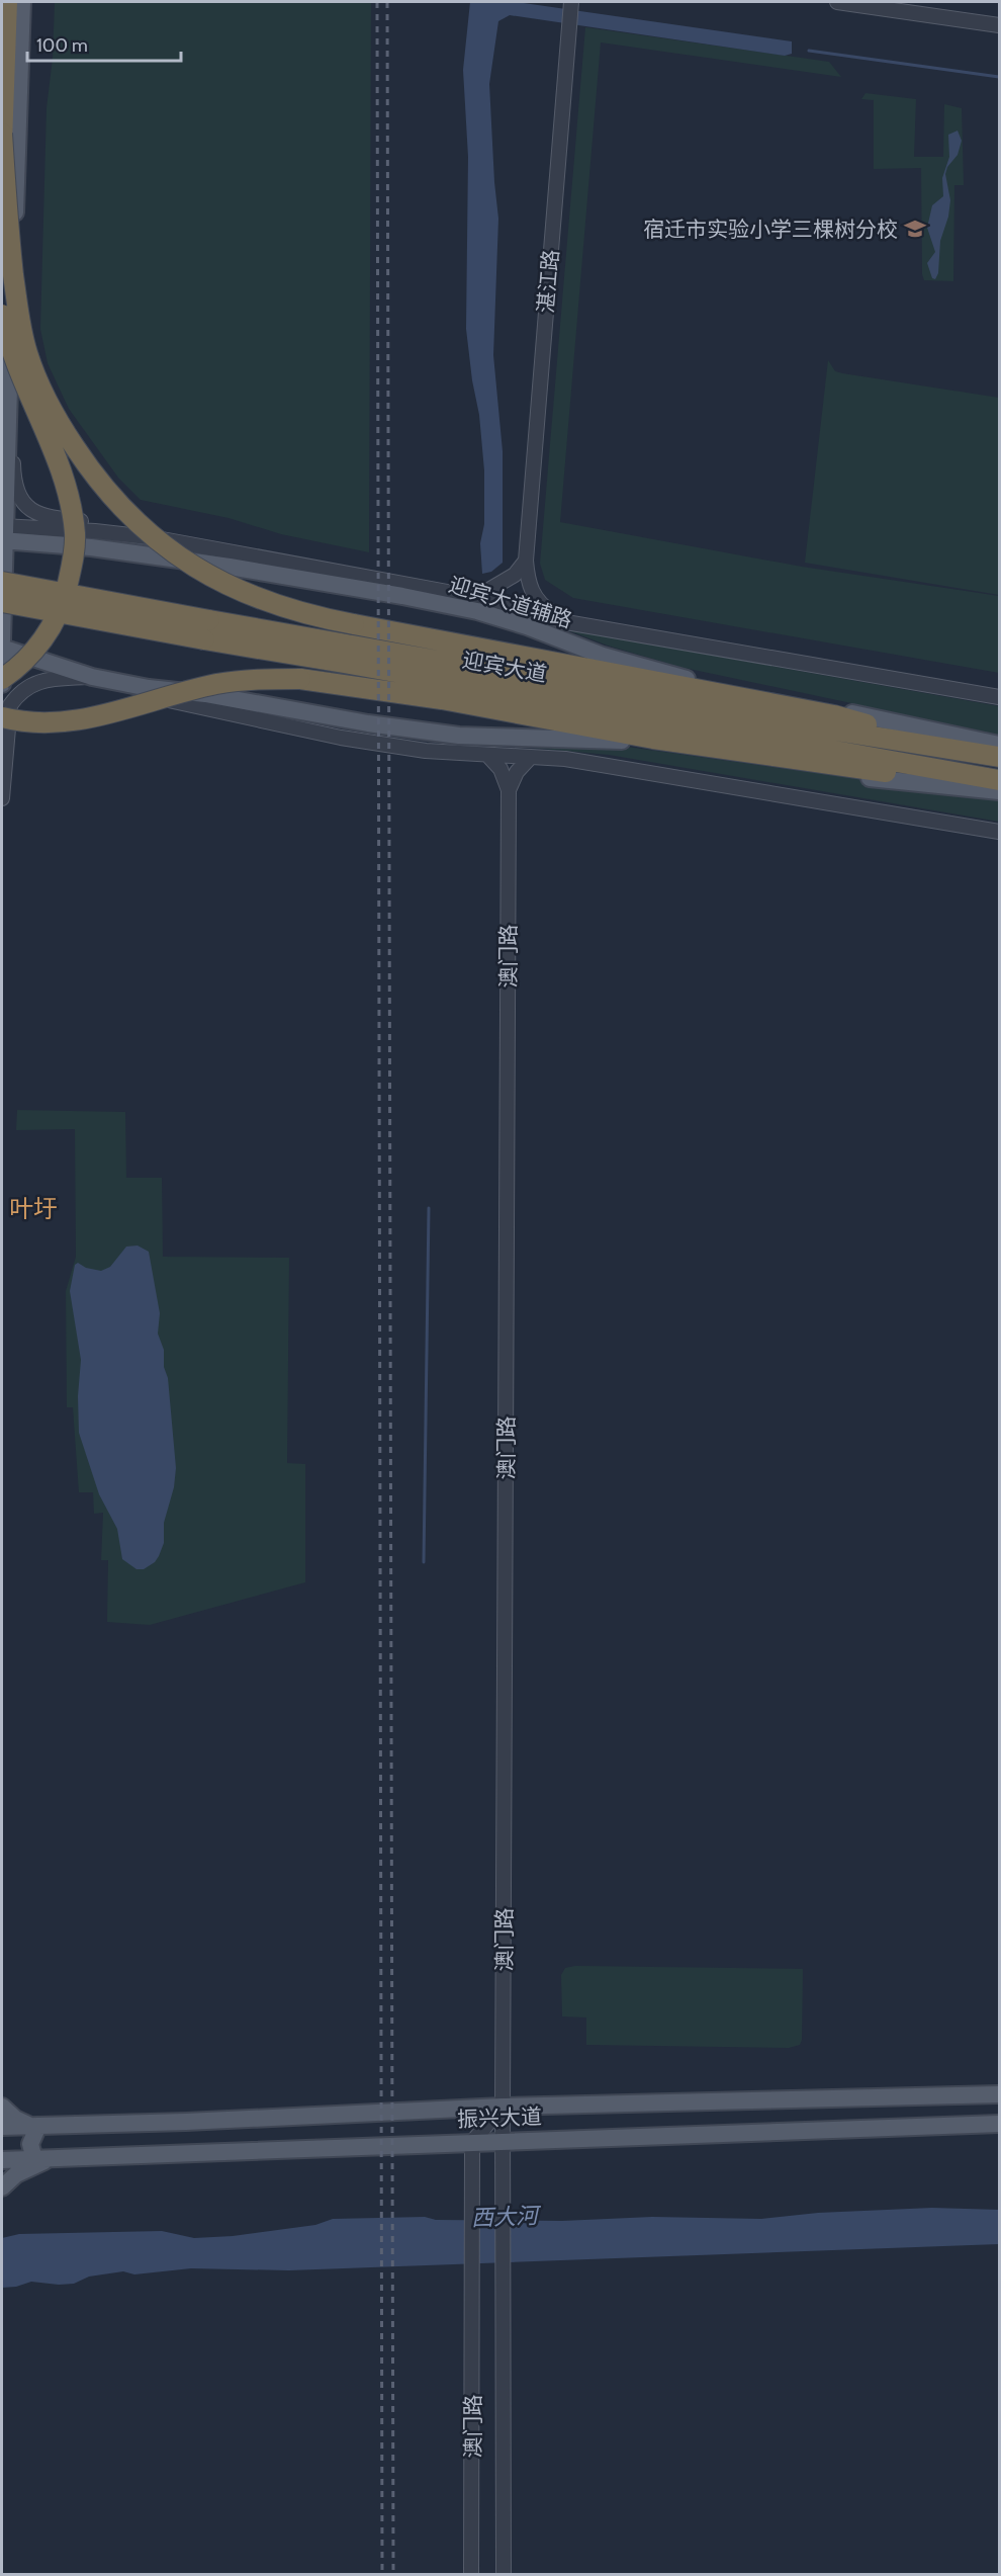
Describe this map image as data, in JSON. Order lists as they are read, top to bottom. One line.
{"streets":{"highway":["迎宾大道"],"main road":["迎宾大道辅路","振兴大道"],"street":["湛江路","澳门路"]},"crossings":[["澳门路","振兴大道"]],"districts":["叶圩"],"water":["西大河"],"places":{"school or university":["宿迁市实验小学三棵树分校"]},"scale_bar":"100 m"}
